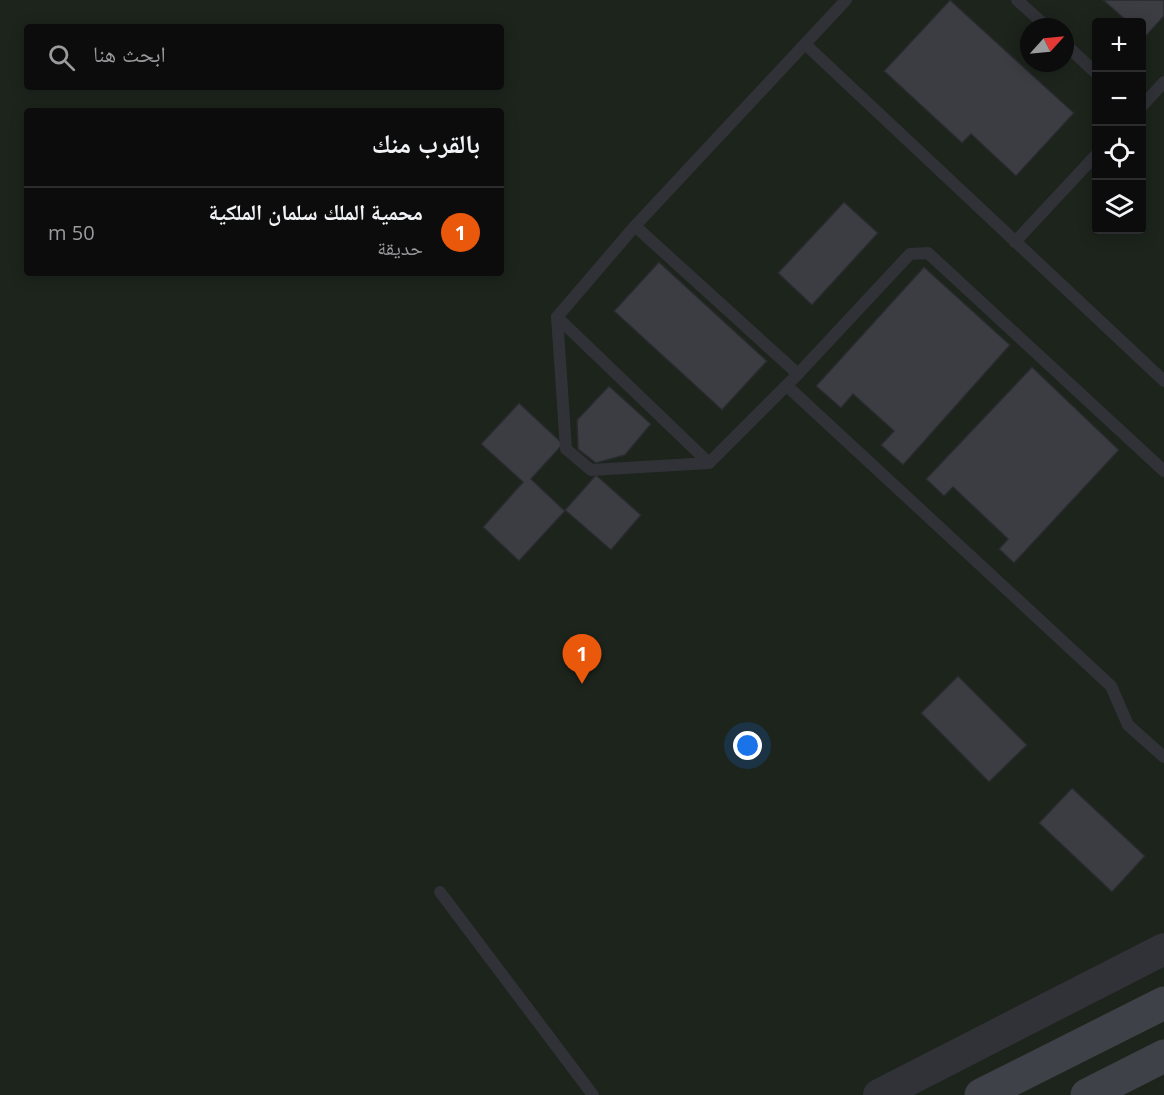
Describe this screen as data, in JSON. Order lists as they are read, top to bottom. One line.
{"north":"top right","page":{"map_buttons":["+","−"],"search":"ابحث هنا","heading":"بالقرب منك","list":[{"mark":"1","name":"محمية الملك سلمان الملكية","note":"حديقة","value":"50 m"}],"pins":"1"}}
